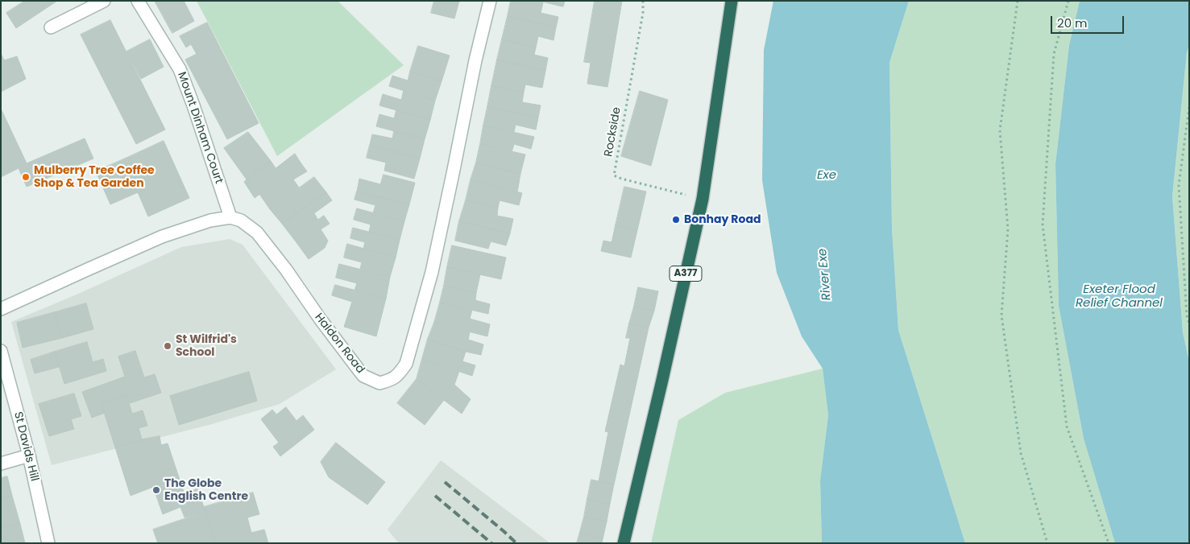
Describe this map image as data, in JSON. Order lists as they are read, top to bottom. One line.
{"streets":{"highway":["A377"],"street":["Mount Dinham Court","Haldon Road","St Davids Hill"],"path":["Rockside"]},"crossings":[["Mount Dinham Court","Haldon Road"],["Rockside","A377"]],"water":["Exe","River Exe","Exeter Flood Relief Channel"],"places":["Mulberry Tree Coffee Shop & Tea Garden","Bonhay Road","St Wilfrid's School","The Globe English Centre"],"scale_bar":"20 m"}
